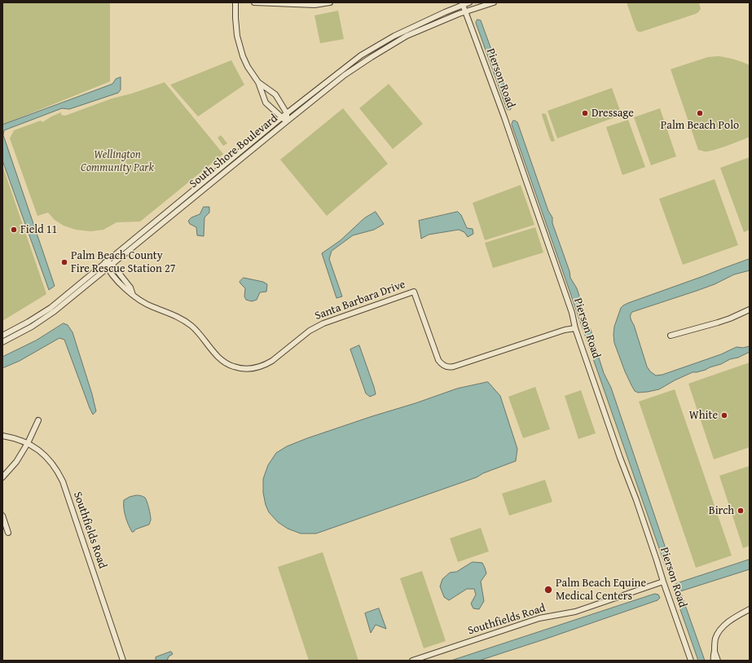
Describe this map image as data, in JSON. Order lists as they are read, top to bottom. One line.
{"streets":{"street":["Pierson Road","South Shore Boulevard","Santa Barbara Drive","Southfields Road"]},"crossings":[["Pierson Road","South Shore Boulevard"],["Pierson Road","Santa Barbara Drive"],["Pierson Road","Southfields Road"],["South Shore Boulevard","Santa Barbara Drive"]],"parks":["Wellington Community Park"],"places":["Dressage","Palm Beach Polo","Field 11","Palm Beach County Fire Rescue Station 27","White","Birch","Palm Beach Equine Medical Centers"]}
